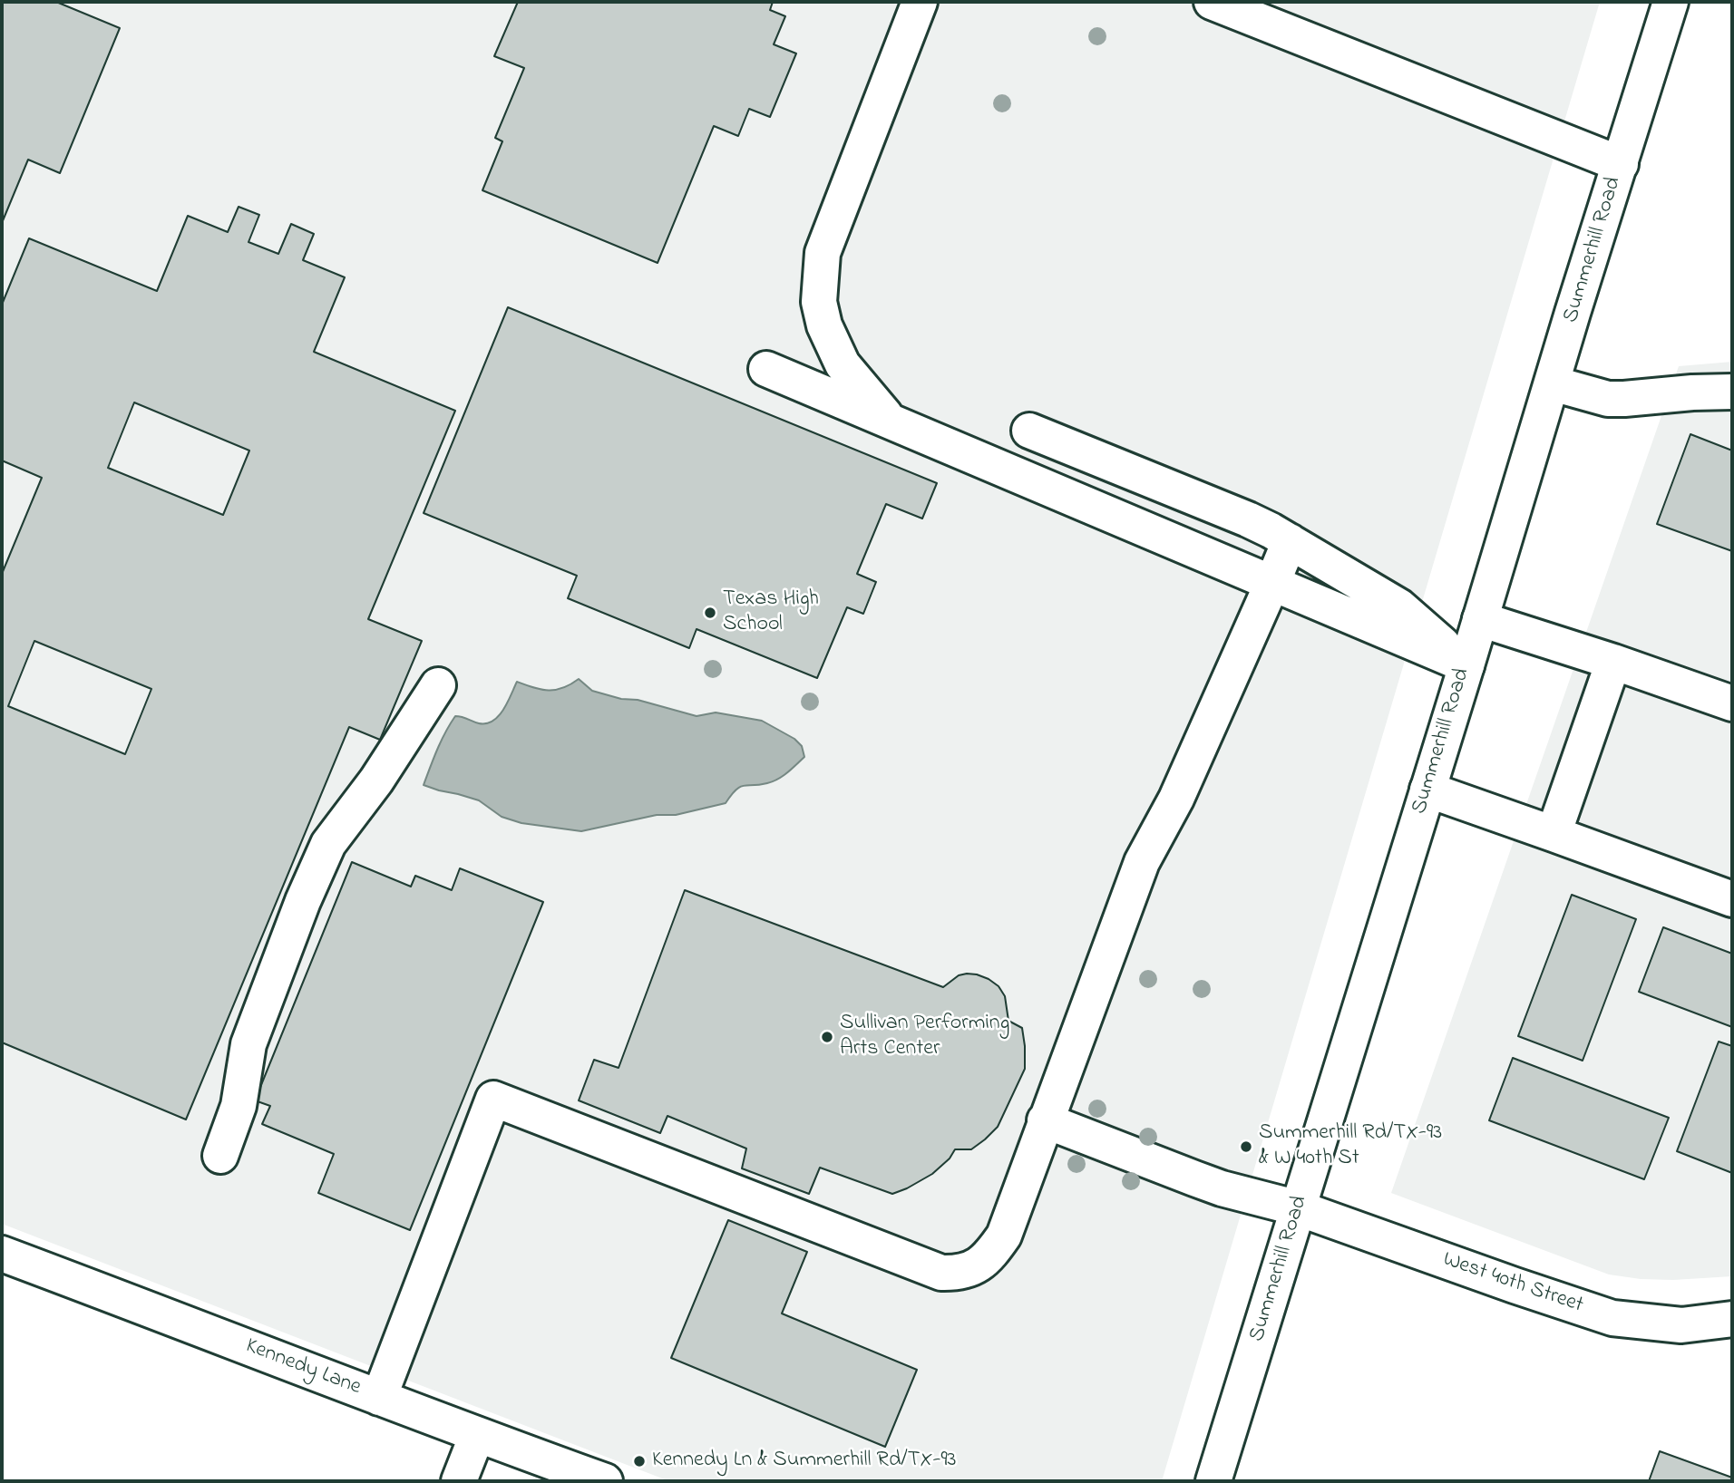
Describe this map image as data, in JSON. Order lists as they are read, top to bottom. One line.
{"streets":{"main road":["Summerhill Road","West 40th Street","Kennedy Lane"]},"crossings":[["Summerhill Road","West 40th Street"]],"places":["Texas High School","Sullivan Performing Arts Center","Summerhill Rd/TX-93 & W 40th St","Kennedy Ln & Summerhill Rd/TX-93"]}
